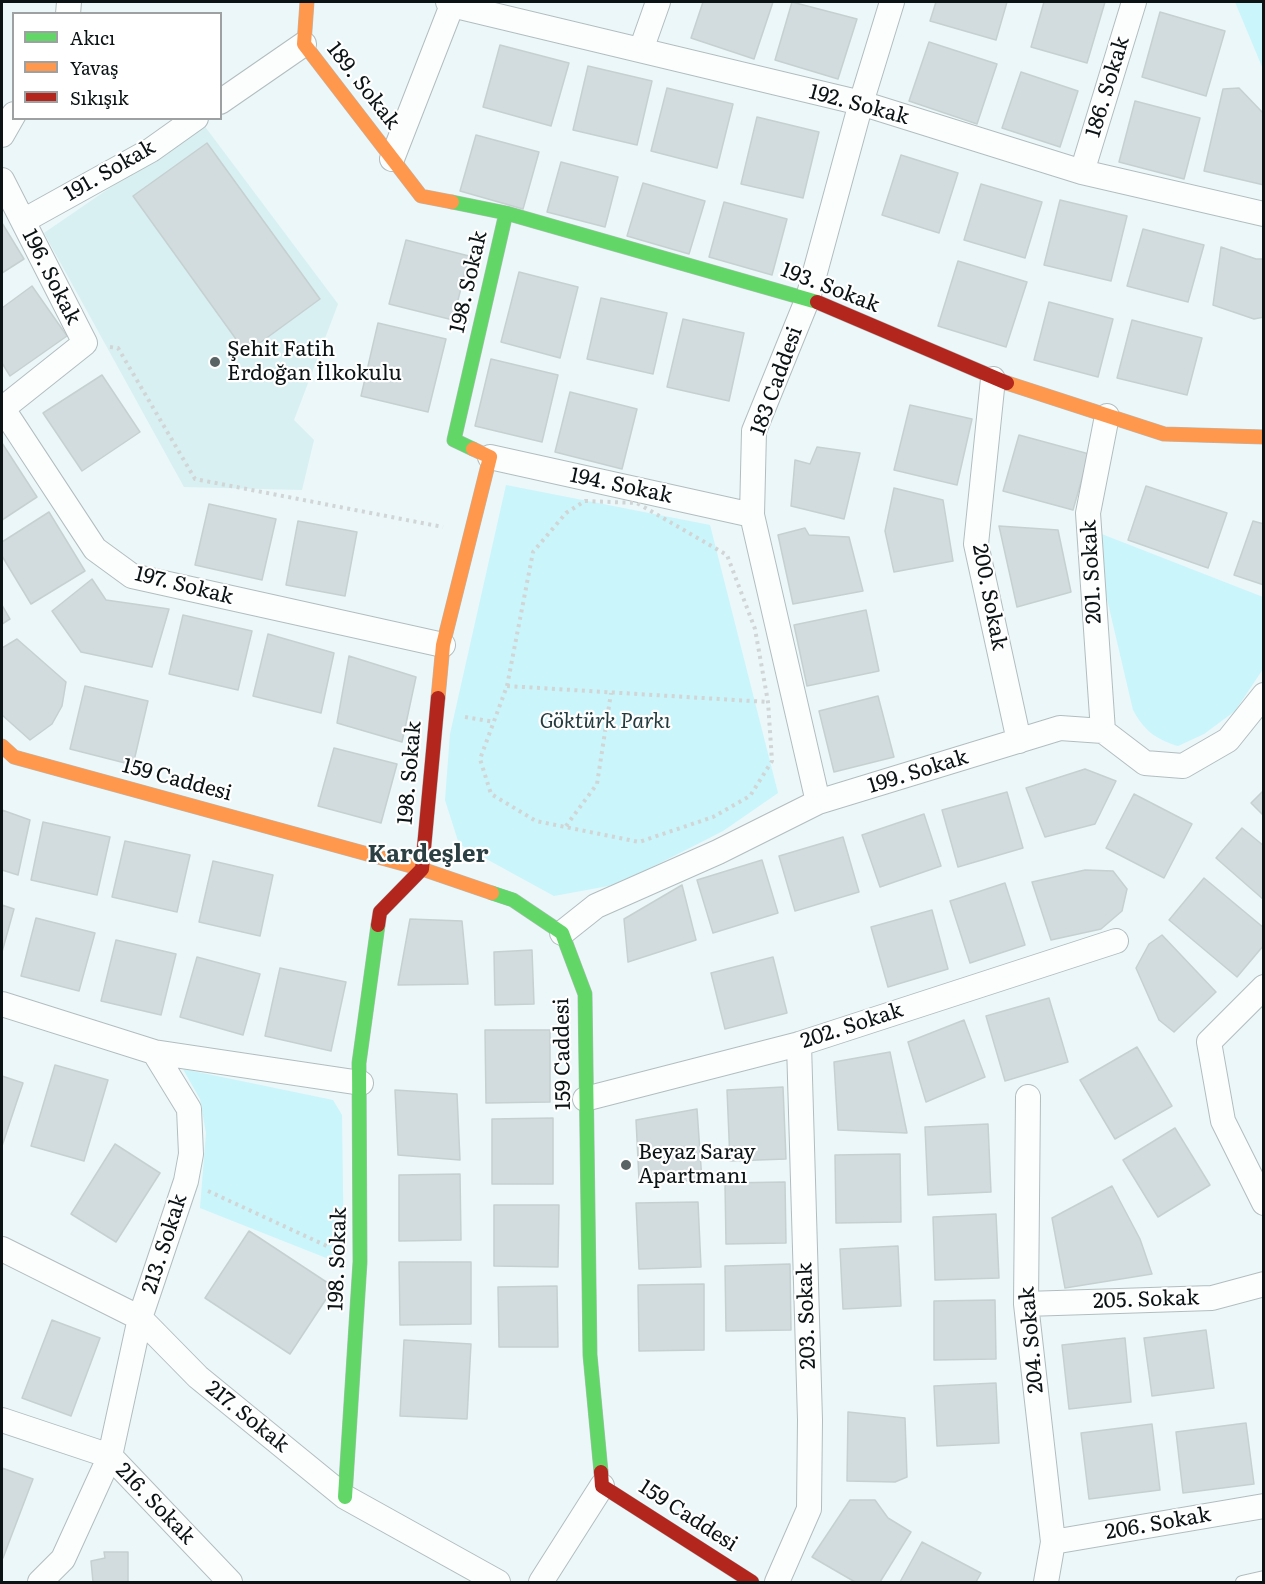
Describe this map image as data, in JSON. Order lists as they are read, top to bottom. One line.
{"streets":{"street":["189. Sokak","186. Sokak","192. Sokak","191. Sokak","196. Sokak","198. Sokak","193. Sokak","183 Caddesi","194. Sokak","201. Sokak","197. Sokak","200. Sokak","199. Sokak","159 Caddesi","202. Sokak","213. Sokak","205. Sokak","203. Sokak","204. Sokak","217. Sokak","216. Sokak","206. Sokak"]},"crossings":[["189. Sokak","193. Sokak"],["186. Sokak","192. Sokak"],["192. Sokak","183 Caddesi"],["191. Sokak","196. Sokak"],["196. Sokak","197. Sokak"],["198. Sokak","193. Sokak"],["198. Sokak","194. Sokak"],["198. Sokak","197. Sokak"],["198. Sokak","159 Caddesi"],["198. Sokak","217. Sokak"],["193. Sokak","183 Caddesi"],["193. Sokak","201. Sokak"],["193. Sokak","200. Sokak"],["183 Caddesi","194. Sokak"],["183 Caddesi","199. Sokak"],["201. Sokak","199. Sokak"],["200. Sokak","199. Sokak"],["199. Sokak","159 Caddesi"],["159 Caddesi","202. Sokak"],["202. Sokak","203. Sokak"],["213. Sokak","217. Sokak"],["213. Sokak","216. Sokak"],["205. Sokak","204. Sokak"],["204. Sokak","206. Sokak"]],"districts":["Kardeşler"],"parks":["Göktürk Parkı"],"places":["Şehit Fatih Erdoğan İlkokulu","Beyaz Saray Apartmanı"],"legend":["Akıcı","Yavaş","Sıkışık"]}
